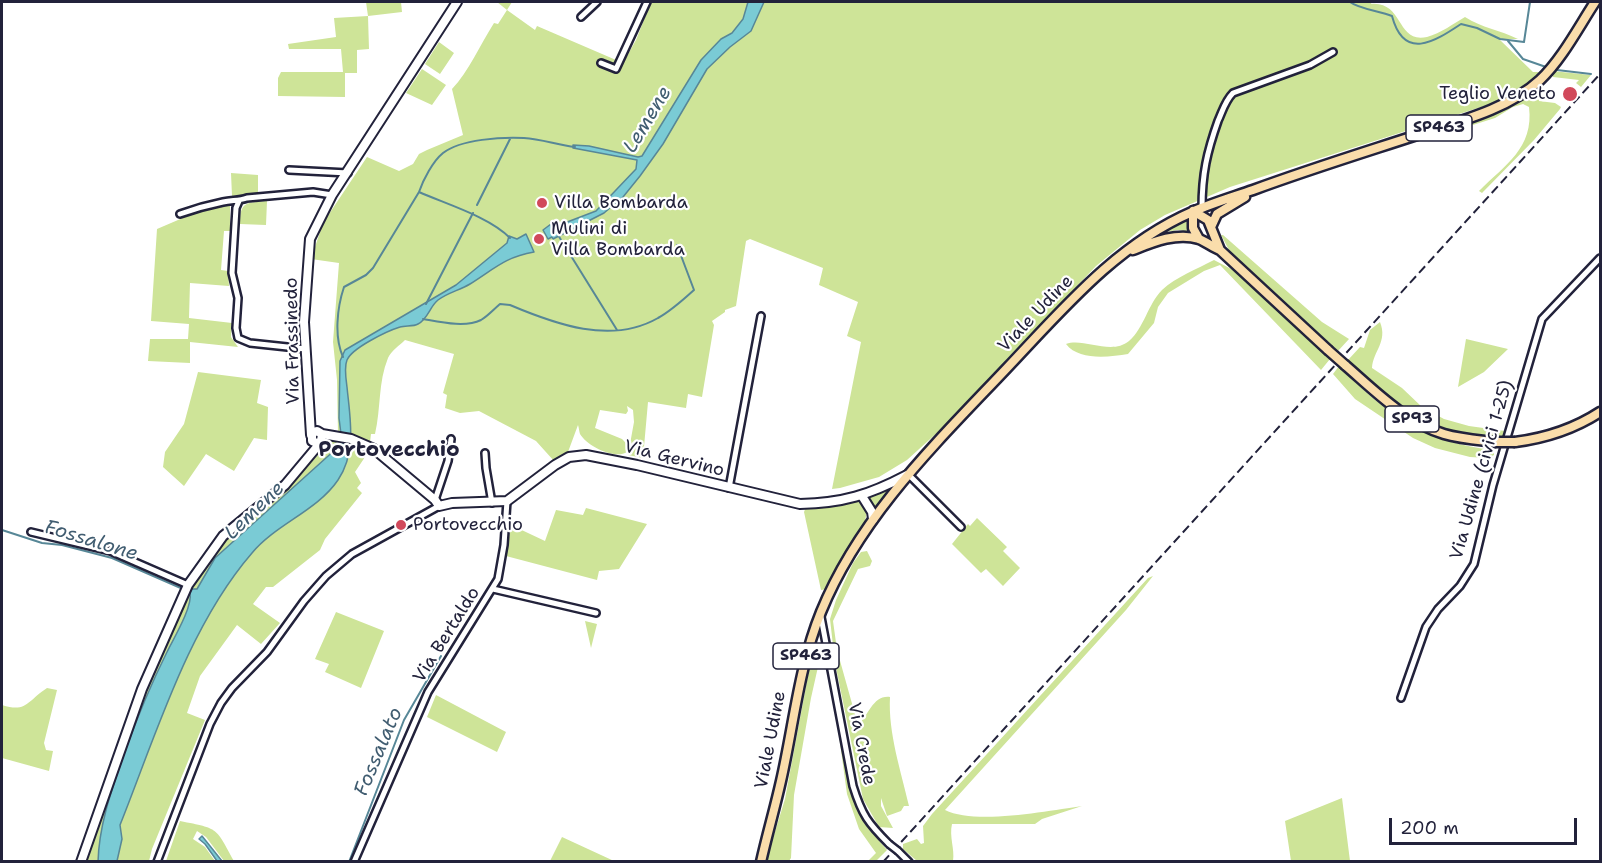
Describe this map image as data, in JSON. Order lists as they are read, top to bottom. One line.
{"streets":{"main road":["SP463","Viale Udine","SP93"],"street":["Via Frassinedo","Via Gervino","Via Udine (civici 1-25)","Via Bertaldo","Via Crede"]},"crossings":[["Viale Udine","SP93"],["Viale Udine","Via Gervino"],["Viale Udine","Via Crede"],["Via Gervino","Via Bertaldo"]],"districts":["Portovecchio"],"water":["Lemene","Fossalone","Fossalato"],"places":["Teglio Veneto","Villa Bombarda","Mulini di Villa Bombarda","Portovecchio"],"scale_bar":"200 m"}
